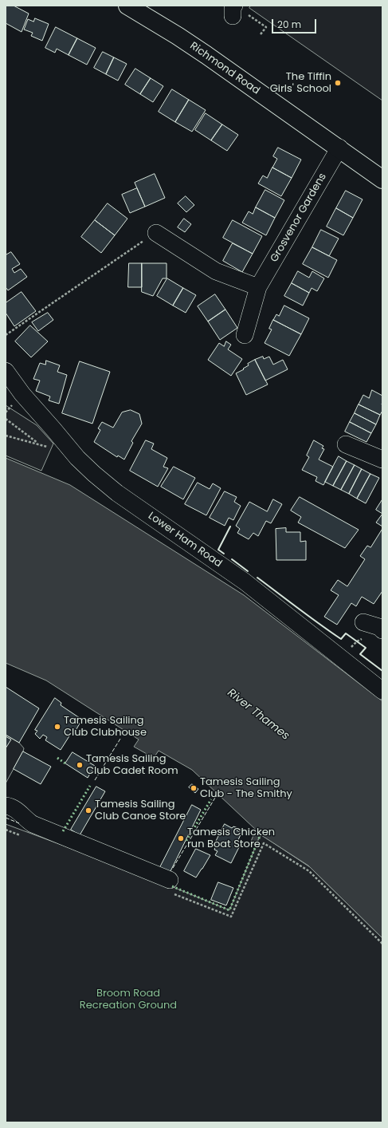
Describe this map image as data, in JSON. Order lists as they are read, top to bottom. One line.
{"streets":{"main road":["Richmond Road"],"street":["Grosvenor Gardens","Lower Ham Road"]},"crossings":[["Richmond Road","Grosvenor Gardens"]],"water":["River Thames"],"parks":["Broom Road Recreation Ground"],"places":["The Tiffin Girls' School","Tamesis Sailing Club Clubhouse","Tamesis Sailing Club Cadet Room","Tamesis Sailing Club - The Smithy","Tamesis Sailing Club Canoe Store","Tamesis Chicken run Boat Store"],"scale_bar":"20 m"}
